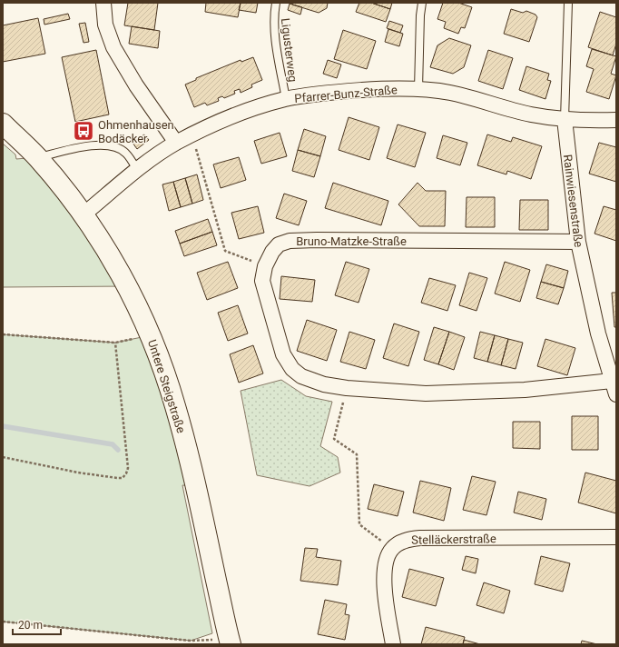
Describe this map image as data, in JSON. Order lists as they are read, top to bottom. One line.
{"streets":{"street":["Pfarrer-Bunz-Straße","Rainwiesenstraße","Bruno-Matzke-Straße","Untere Steigstraße","Stelläckerstraße"],"lane":["Ligusterweg"]},"crossings":[["Ligusterweg","Pfarrer-Bunz-Straße"],["Pfarrer-Bunz-Straße","Rainwiesenstraße"],["Pfarrer-Bunz-Straße","Untere Steigstraße"],["Rainwiesenstraße","Bruno-Matzke-Straße"]],"places":{"bus stop":["Ohmenhausen Bodäcker"]},"scale_bar":"20 m"}
